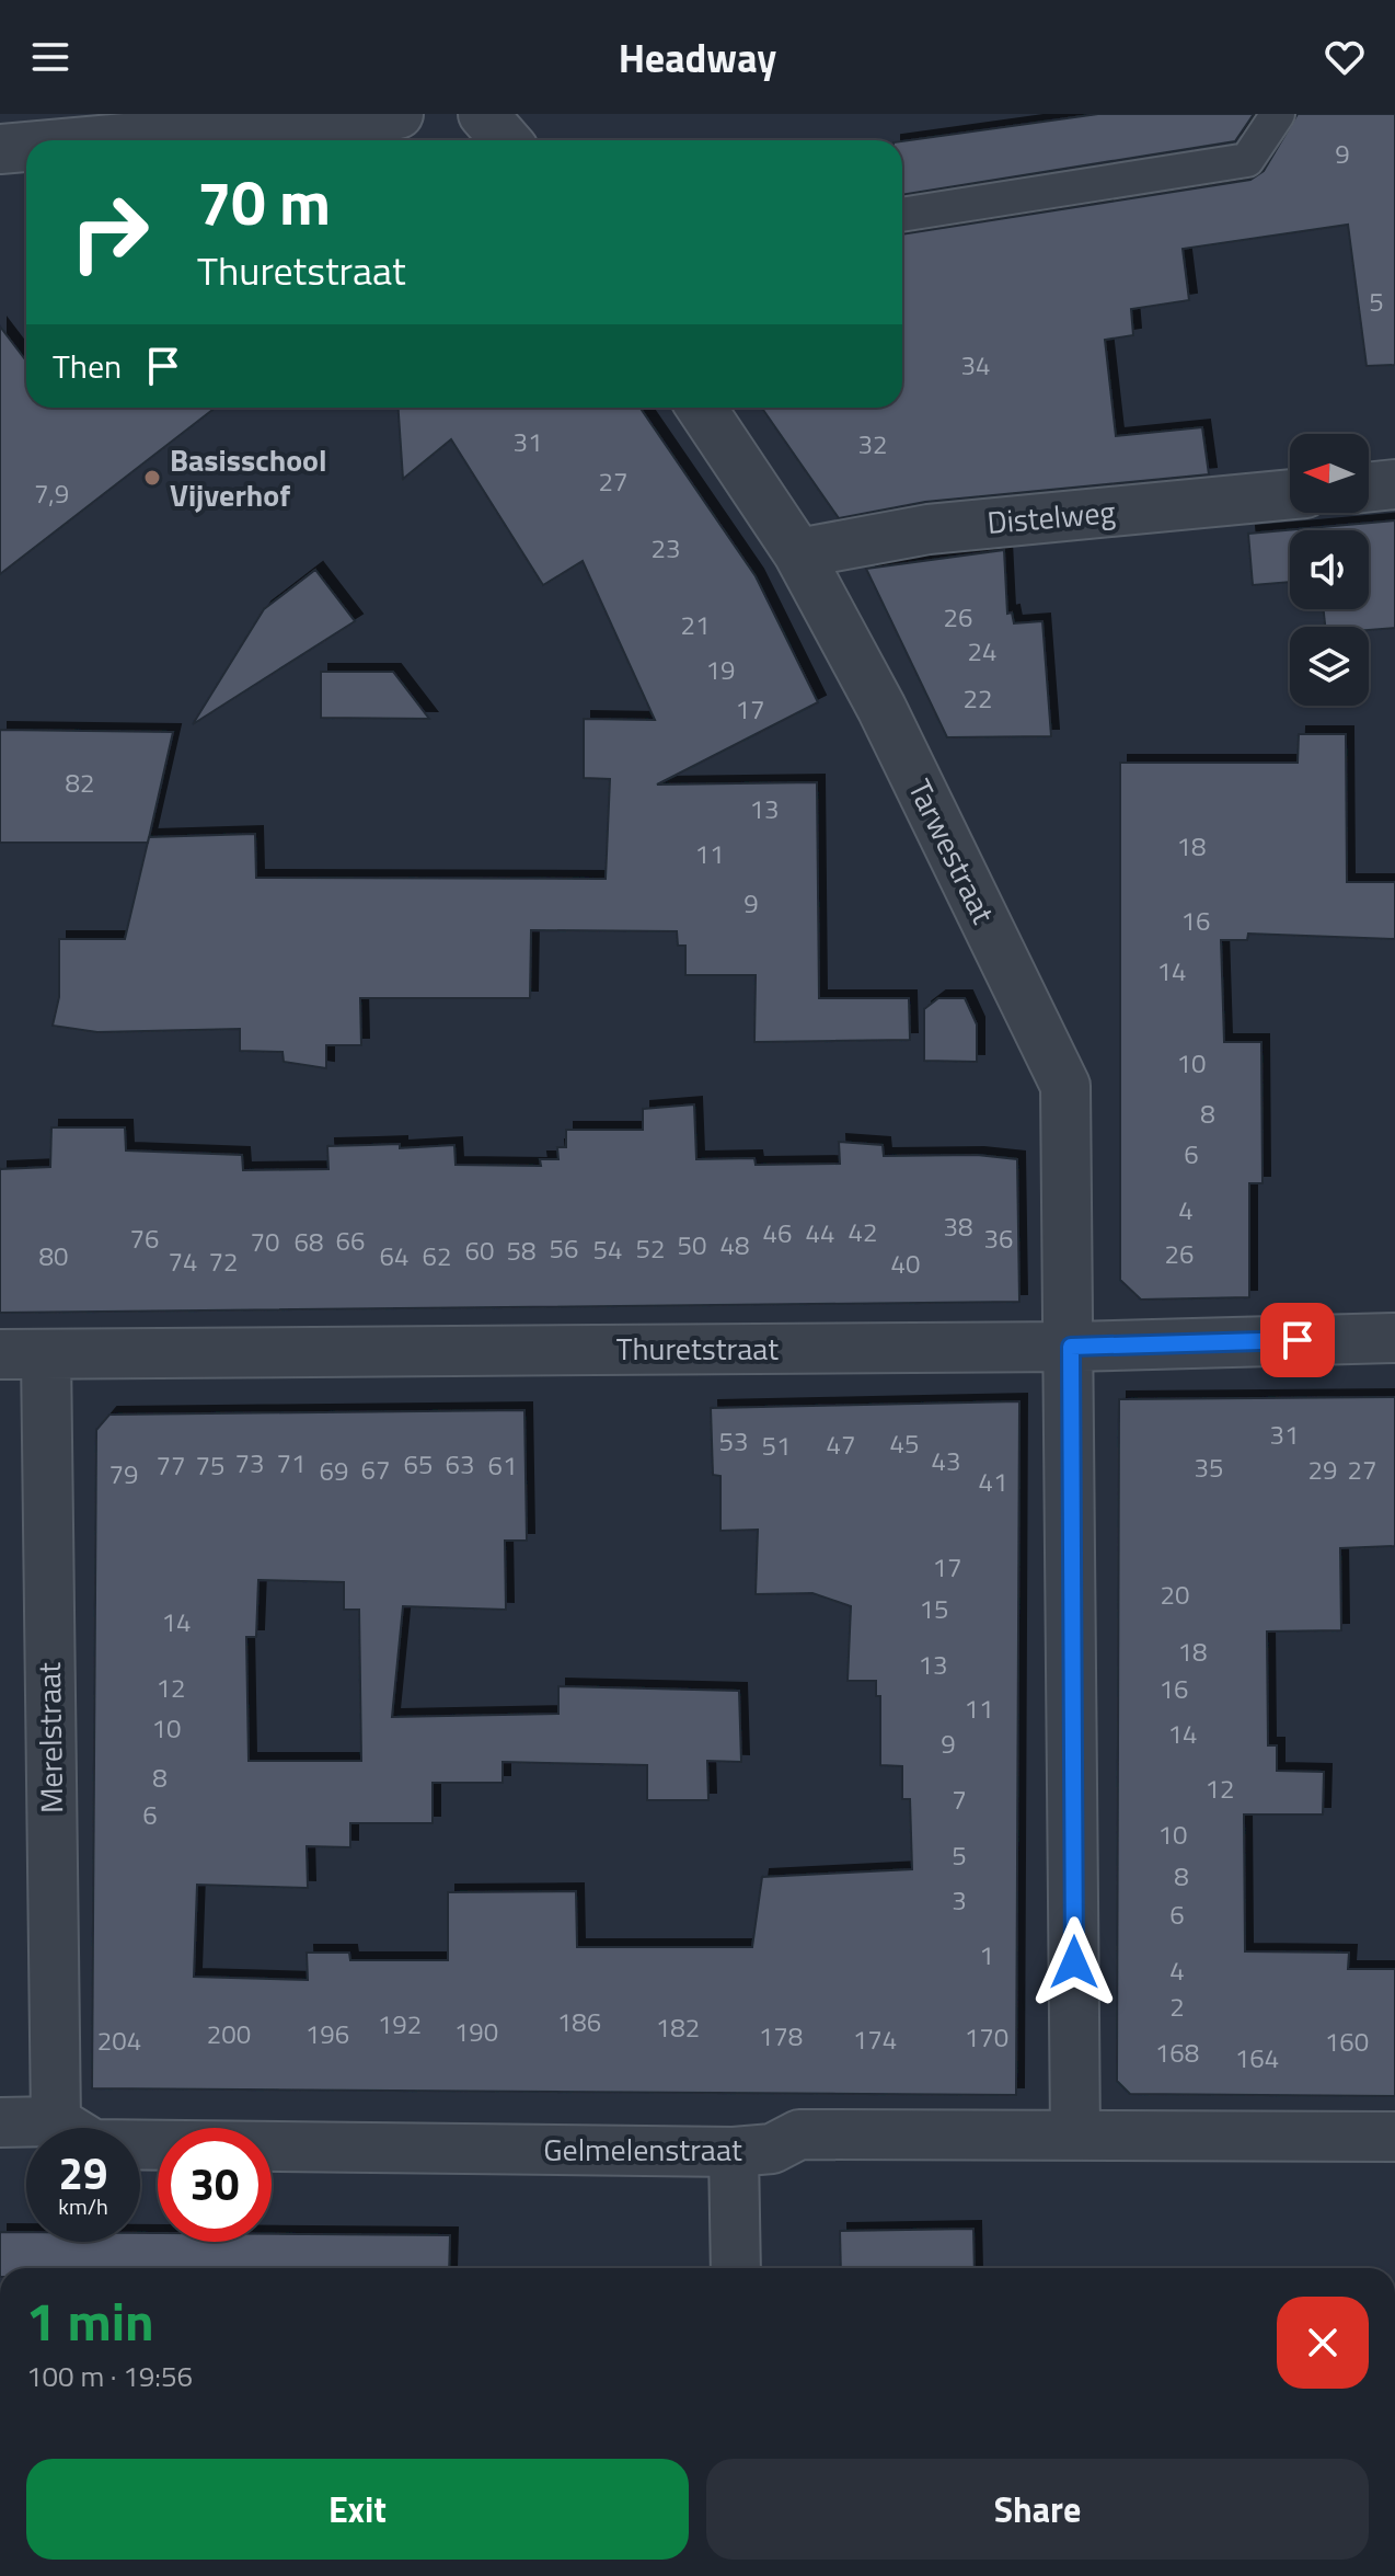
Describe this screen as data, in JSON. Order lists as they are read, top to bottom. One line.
{"streets":{"street":["Distelweg","Tarwestraat","Thuretstraat","Merelstraat","Gelmelenstraat"]},"crossings":[["Distelweg","Tarwestraat"],["Tarwestraat","Thuretstraat"],["Tarwestraat","Gelmelenstraat"],["Thuretstraat","Merelstraat"],["Merelstraat","Gelmelenstraat"]],"places":["Basisschool Vijverhof"],"house_numbers":["9","5","34","31","32","27","7,9","23","26","21","24","19","22","17","82","13","18","11","9","16","14","10","8","6","4","38","42","46","44","76","36","66","70","68","50","48","56","52","54","60","58","26","80","64","62","74","72","40","31","53","45","47","51","43","73","71","65","63","77","75","61","35","67","29","27","69","79","41","17","20","15","14","18","13","12","16","11","10","14","9","8","12","7","6","10","5","8","3","6","1","4","2","186","192","182","190","200","196","178","170","174","204","160","168","164"],"north":"left","page":{"header":"Headway","turn":["70 m","Thuretstraat"],"then":"Then","speed":"29 km/h","limit":"30","heading":["1 min","100 m · 19:56"],"buttons":["Exit","Share"]}}
